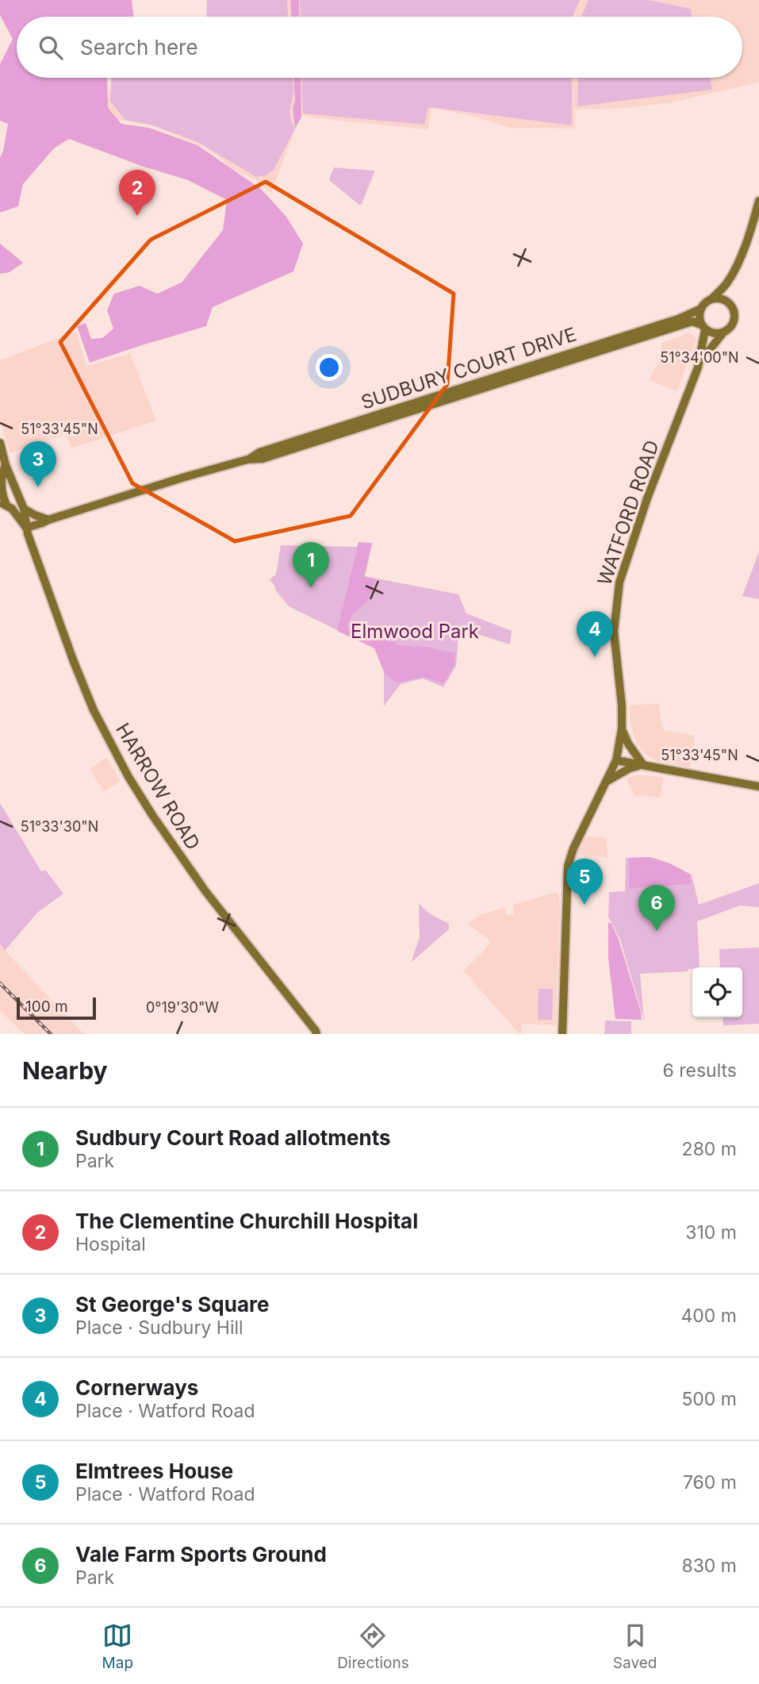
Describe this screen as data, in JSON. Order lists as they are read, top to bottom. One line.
{"streets":{"main road":["SUDBURY COURT DRIVE","WATFORD ROAD","HARROW ROAD"]},"crossings":[["SUDBURY COURT DRIVE","WATFORD ROAD"],["SUDBURY COURT DRIVE","HARROW ROAD"]],"parks":["Elmwood Park"],"scale_bar":"100 m","page":{"search":"Search here","pins":["2","3","1","4","5","6"],"scale":"100 m","heading":["Nearby","6 results"],"list":[{"mark":"1","name":"Sudbury Court Road allotments","note":"Park","value":"280 m"},{"mark":"2","name":"The Clementine Churchill Hospital","note":"Hospital","value":"310 m"},{"mark":"3","name":"St George's Square","note":"Place · Sudbury Hill","value":"400 m"},{"mark":"4","name":"Cornerways","note":"Place · Watford Road","value":"500 m"},{"mark":"5","name":"Elmtrees House","note":"Place · Watford Road","value":"760 m"},{"mark":"6","name":"Vale Farm Sports Ground","note":"Park","value":"830 m"}],"nav":["Map","Directions","Saved"]},"coordinates":["51°34'00\"N","51°33'45\"N","51°33'30\"N","0°19'30\"W"]}
